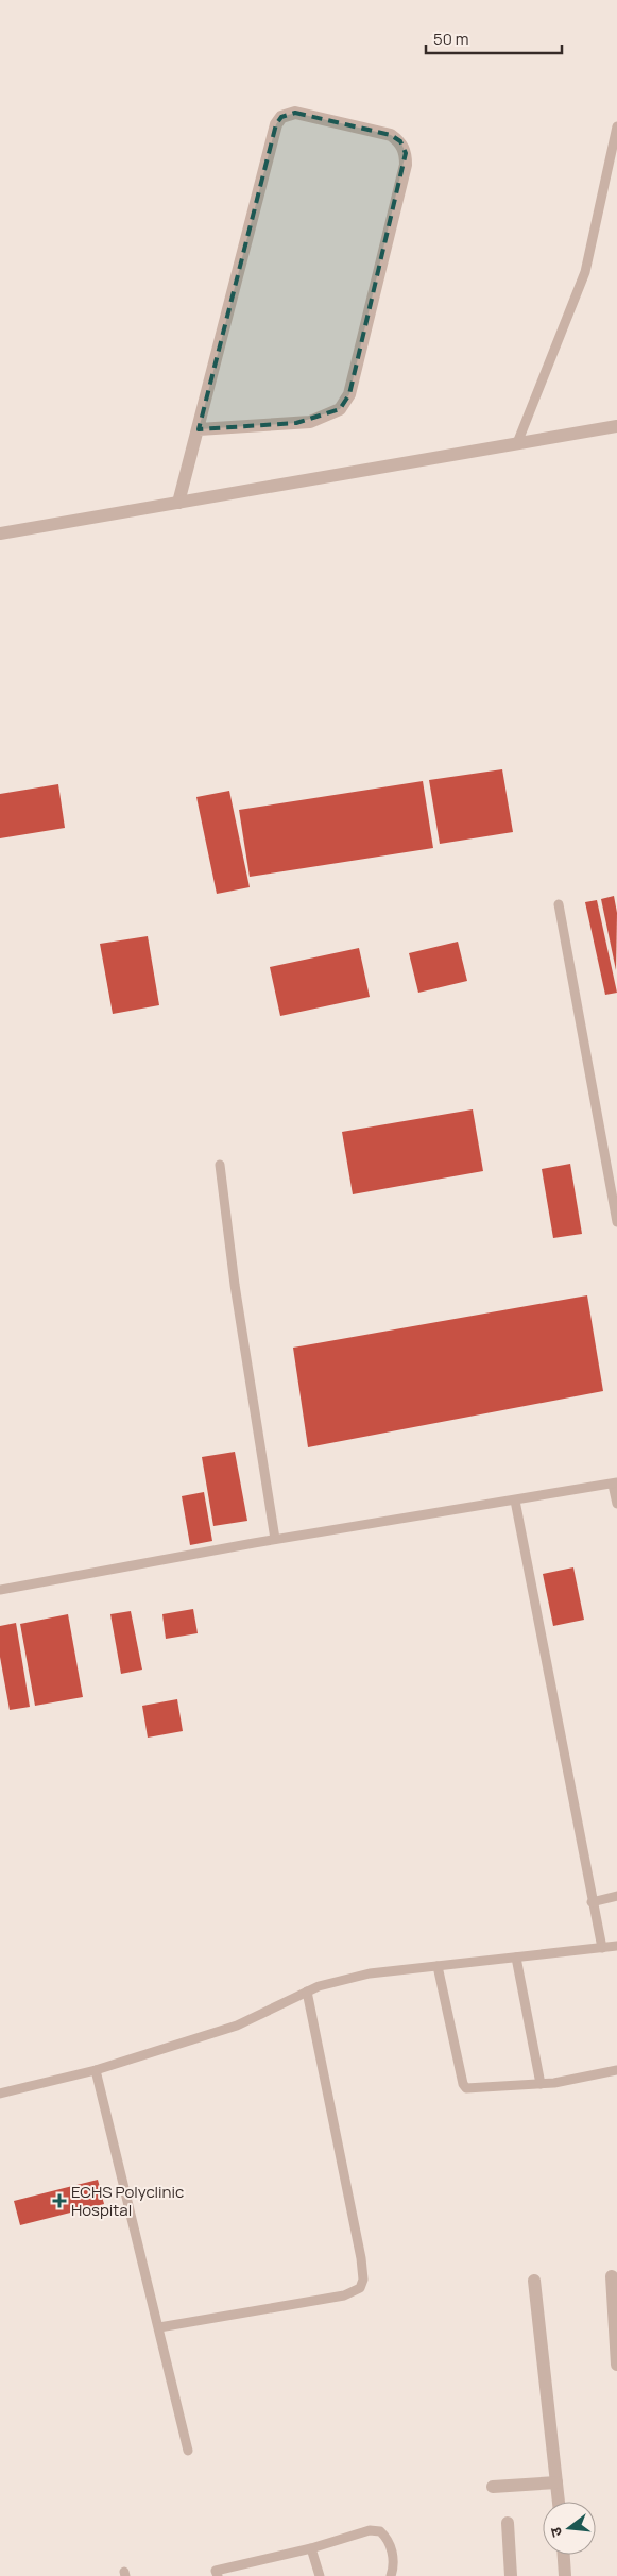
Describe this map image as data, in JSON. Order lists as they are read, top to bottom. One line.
{"places":{"health":["ECHS Polyclinic Hospital"]},"scale_bar":"50 m","north":"left"}
